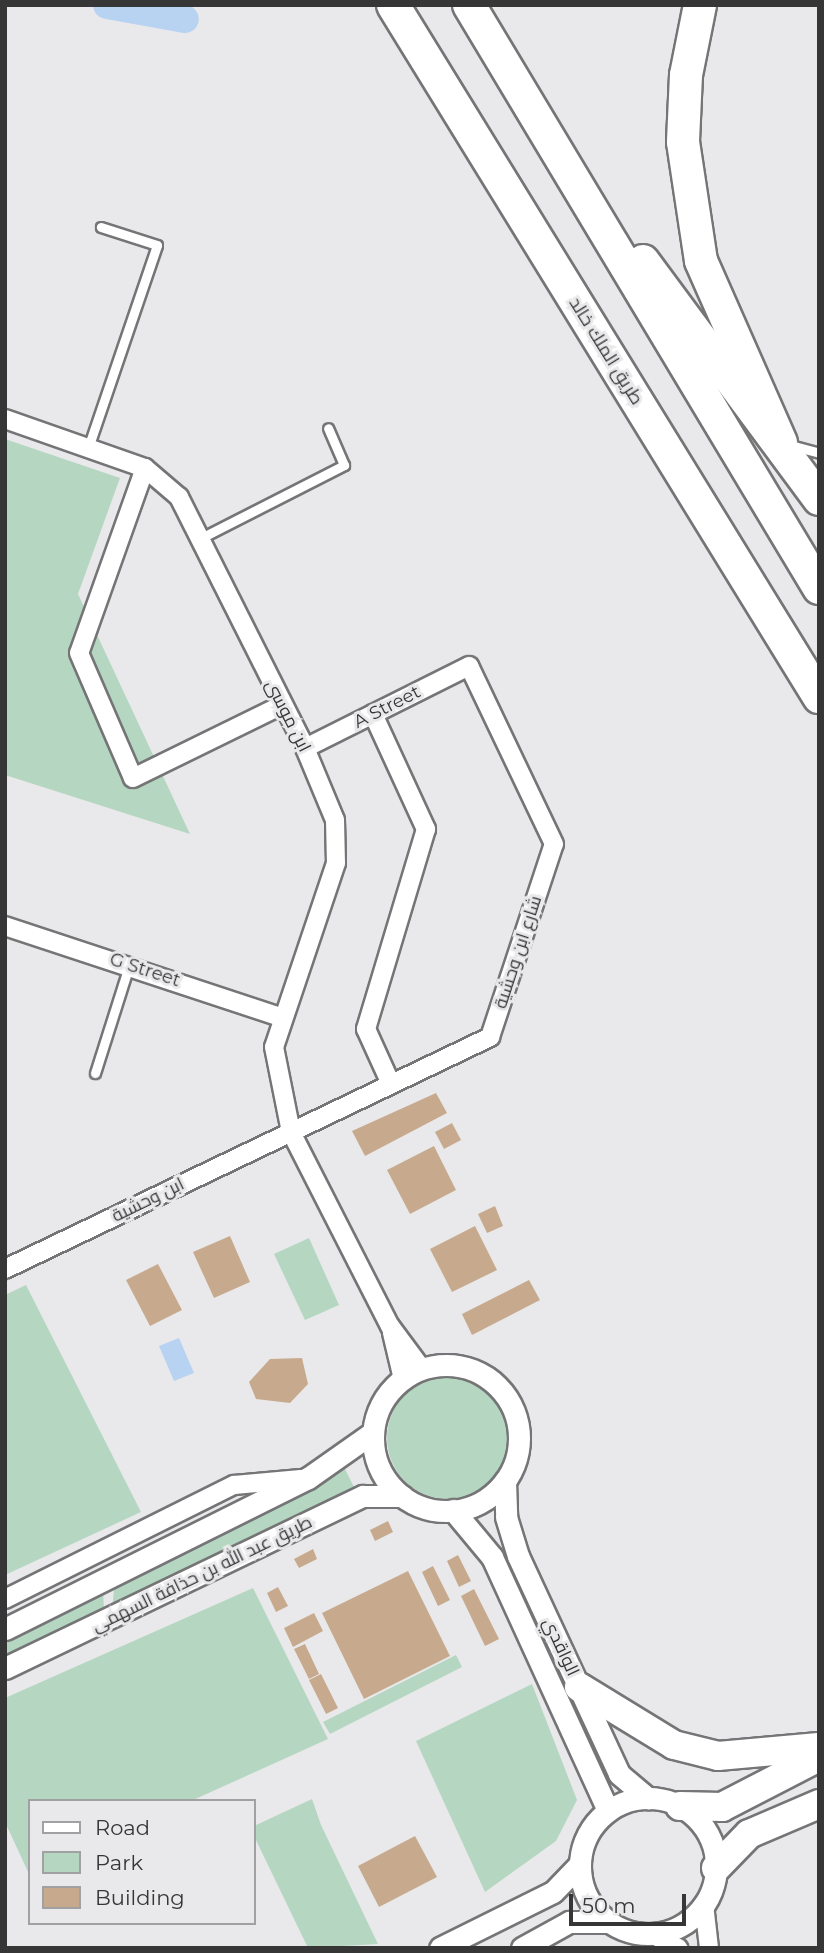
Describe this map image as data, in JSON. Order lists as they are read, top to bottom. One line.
{"streets":{"highway":["طريق الملك خالد"],"street":["A Street","ابن موسى","شارع ابن وحشية","G Street","ابن وحشية","طريق عبد الله بن حذافة السهمي","الواقدي"]},"crossings":[["A Street","ابن موسى"],["A Street","شارع ابن وحشية"],["ابن موسى","شارع ابن وحشية"],["ابن موسى","G Street"],["ابن موسى","ابن وحشية"],["شارع ابن وحشية","ابن وحشية"],["طريق عبد الله بن حذافة السهمي","الواقدي"]],"legend":["Road","Park","Building"],"scale_bar":"50 m"}
